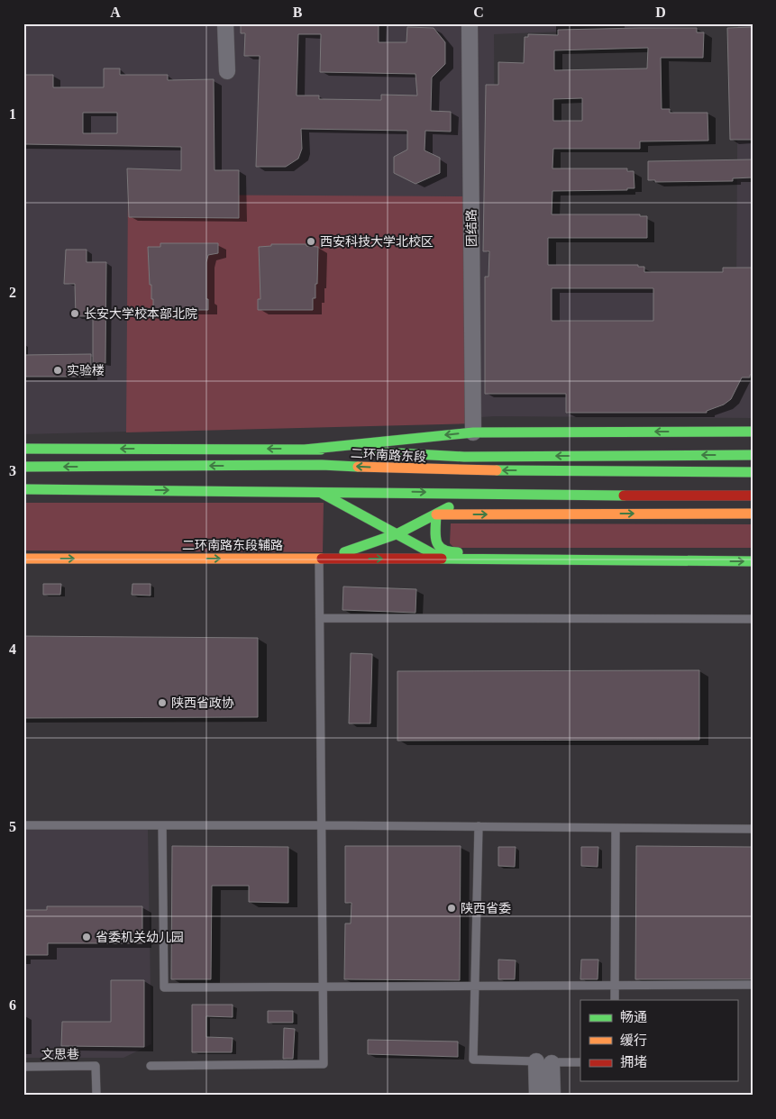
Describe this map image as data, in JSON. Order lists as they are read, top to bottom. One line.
{"streets":{"main road":["二环南路东段","二环南路东段辅路"],"street":["团结路"],"lane":["文思巷"]},"places":["西安科技大学北校区","长安大学校本部北院","实验楼","陕西省政协","陕西省委","省委机关幼儿园"],"legend":["畅通","缓行","拥堵"],"grid":{"columns":["A","B","C","D"],"rows":["1","2","3","4","5","6"]}}
